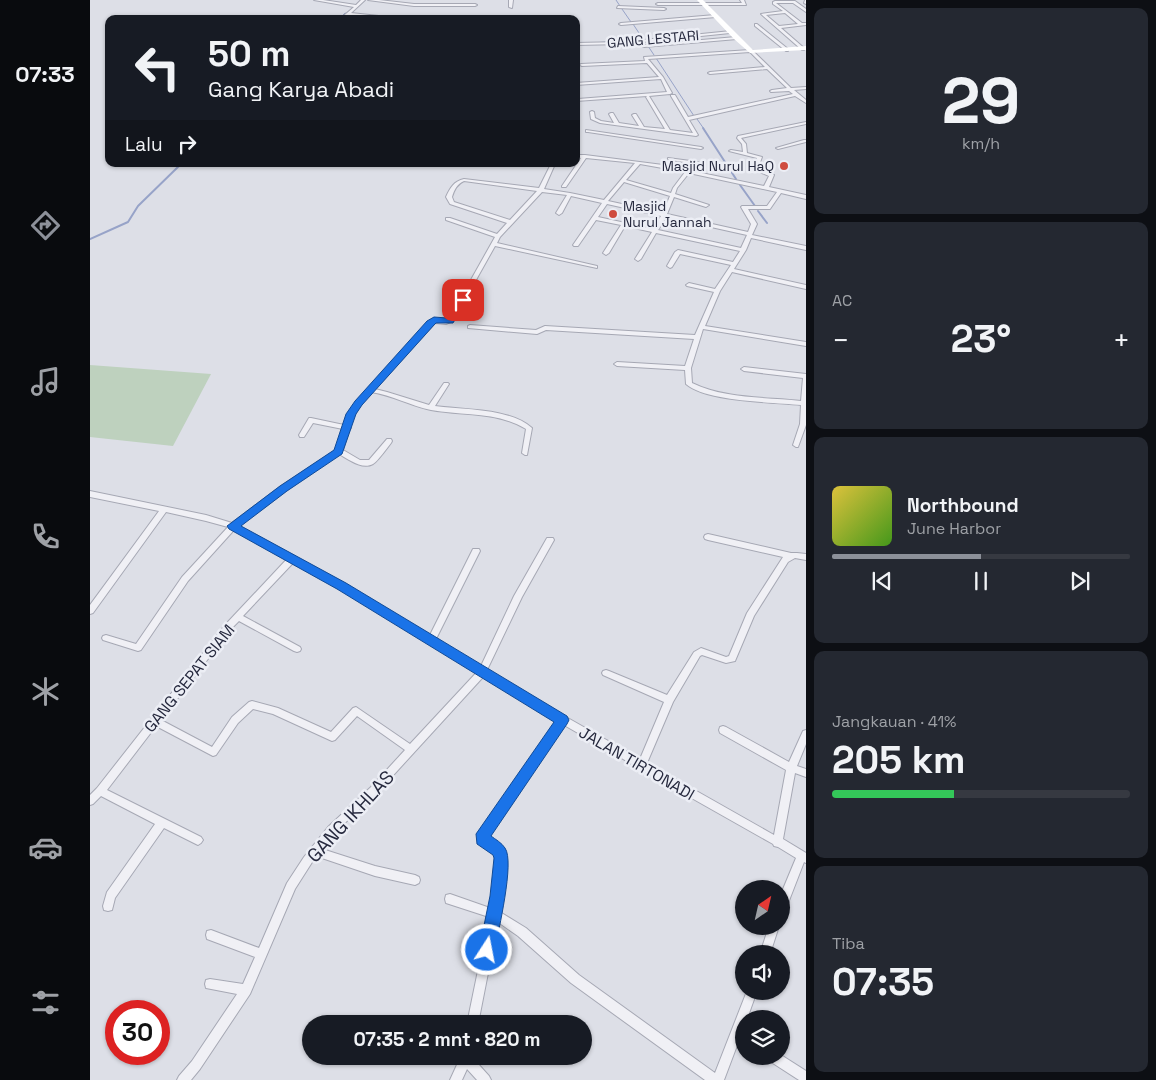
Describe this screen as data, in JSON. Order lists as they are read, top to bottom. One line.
{"streets":{"street":["GANG LESTARI","GANG SEPAT SIAM","JALAN TIRTONADI","GANG IKHLAS"]},"crossings":[["GANG SEPAT SIAM","JALAN TIRTONADI"],["JALAN TIRTONADI","GANG IKHLAS"]],"places":["Masjid Nurul HaQ","Masjid Nurul Jannah"],"north":"top right","page":{"tabs":"07:33","tile":[["29","km/h"],"AC",["Jangkauan · 41%","205 km"],["Tiba","07:35"]],"turn":["50 m","Gang Karya Abadi"],"then":"Lalu","heat":["−","23°","+"],"song":["Northbound","June Harbor"],"limit":"30","trip":"07:35 · 2 mnt · 820 m"}}
